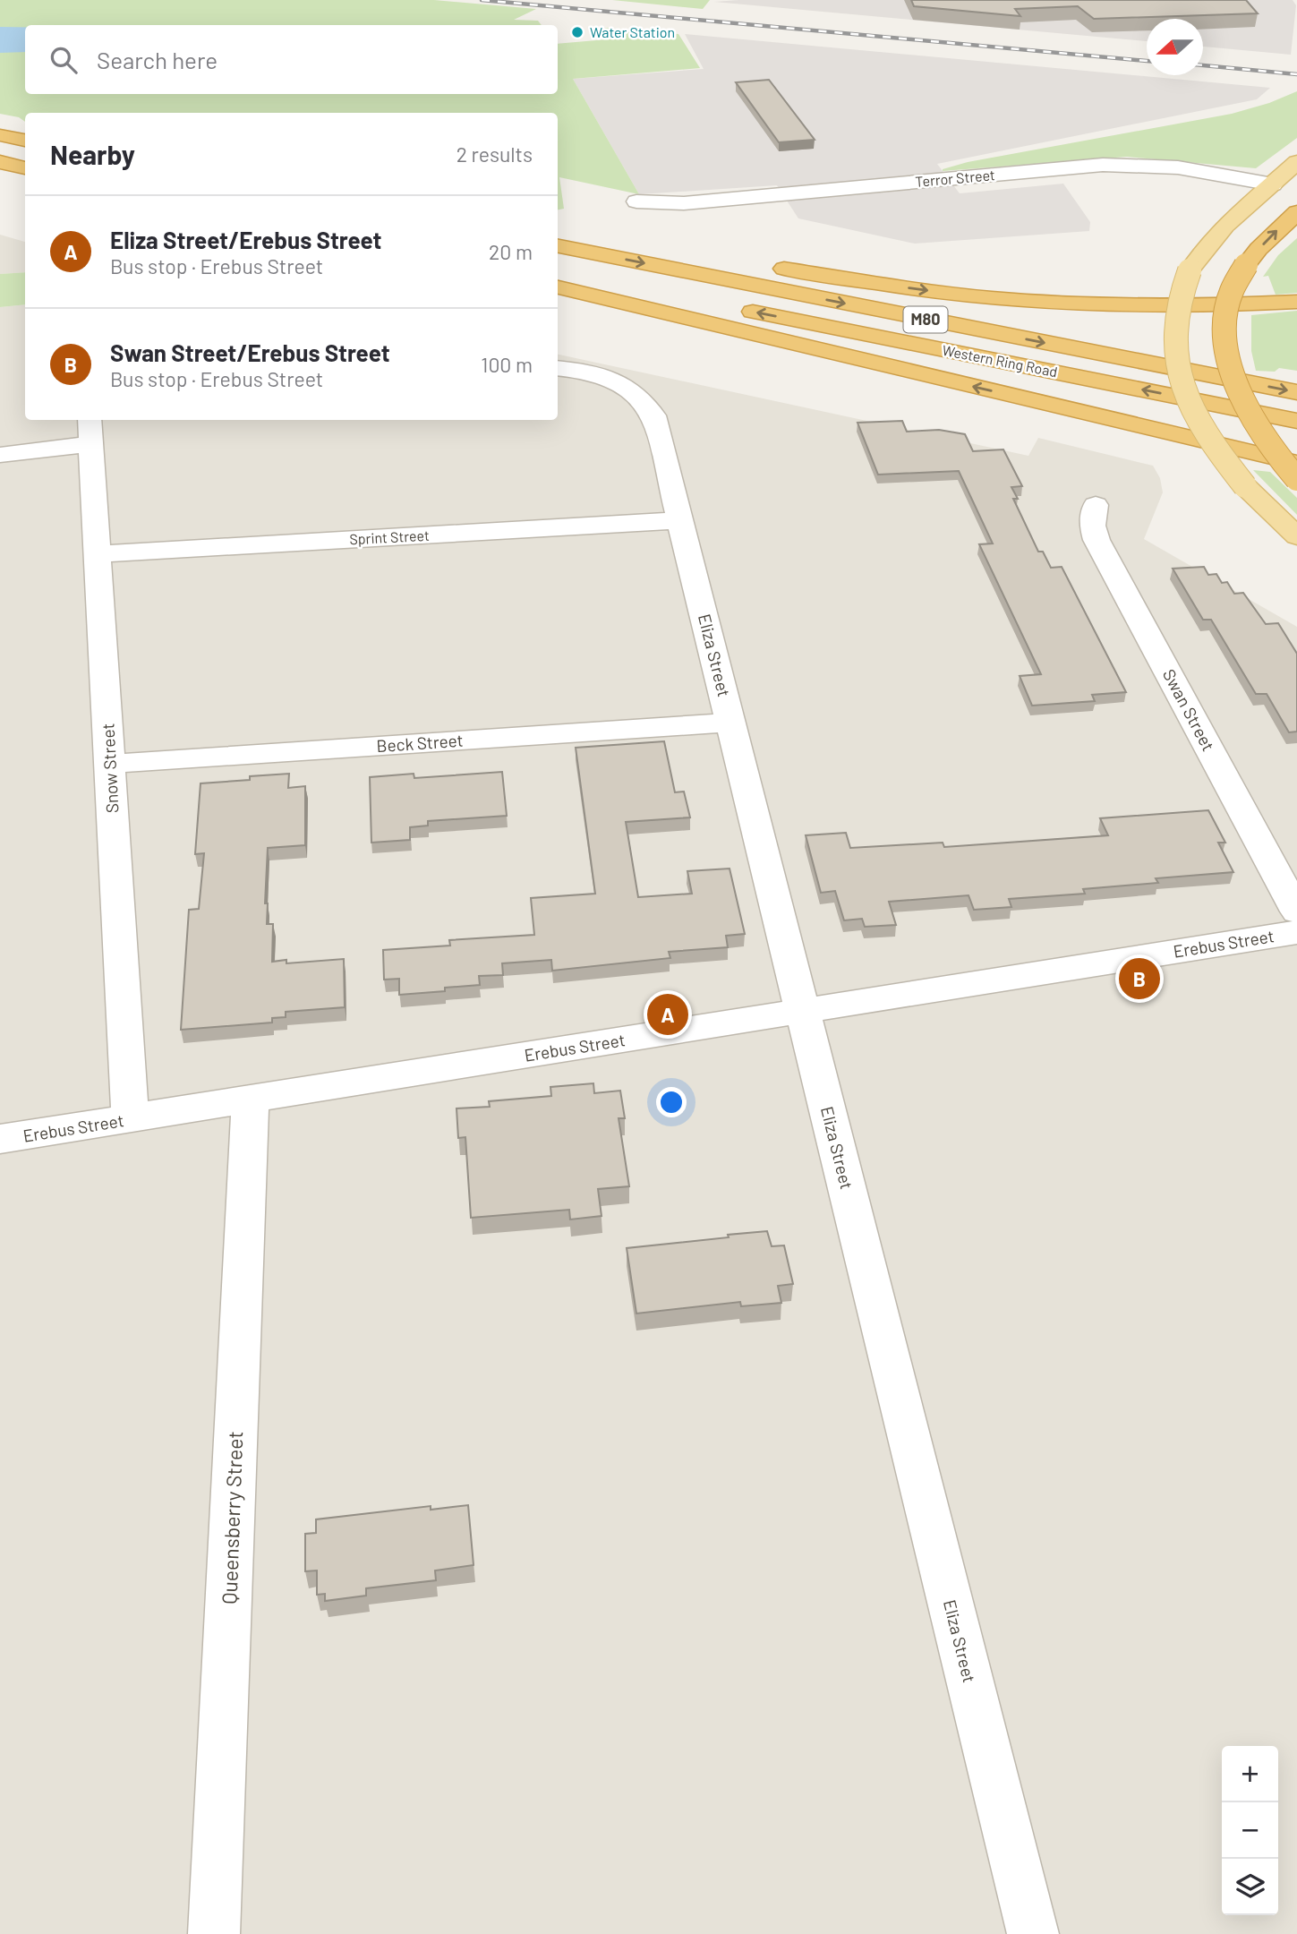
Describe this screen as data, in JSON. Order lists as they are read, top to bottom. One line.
{"streets":{"highway":["M80","Western Ring Road"],"street":["Terror Street","Sprint Street","Eliza Street","Swan Street","Beck Street","Snow Street","Erebus Street","Queensberry Street"]},"crossings":[["Sprint Street","Eliza Street"],["Sprint Street","Snow Street"],["Eliza Street","Beck Street"],["Eliza Street","Erebus Street"],["Beck Street","Snow Street"],["Snow Street","Erebus Street"],["Erebus Street","Queensberry Street"]],"places":["Water Station"],"north":"left","page":{"search":"Search here","heading":["Nearby","2 results"],"list":[{"mark":"A","name":"Eliza Street/Erebus Street","note":"Bus stop · Erebus Street","value":"20 m"},{"mark":"B","name":"Swan Street/Erebus Street","note":"Bus stop · Erebus Street","value":"100 m"}],"pins":["B","A"],"map_buttons":["+","−"]}}
